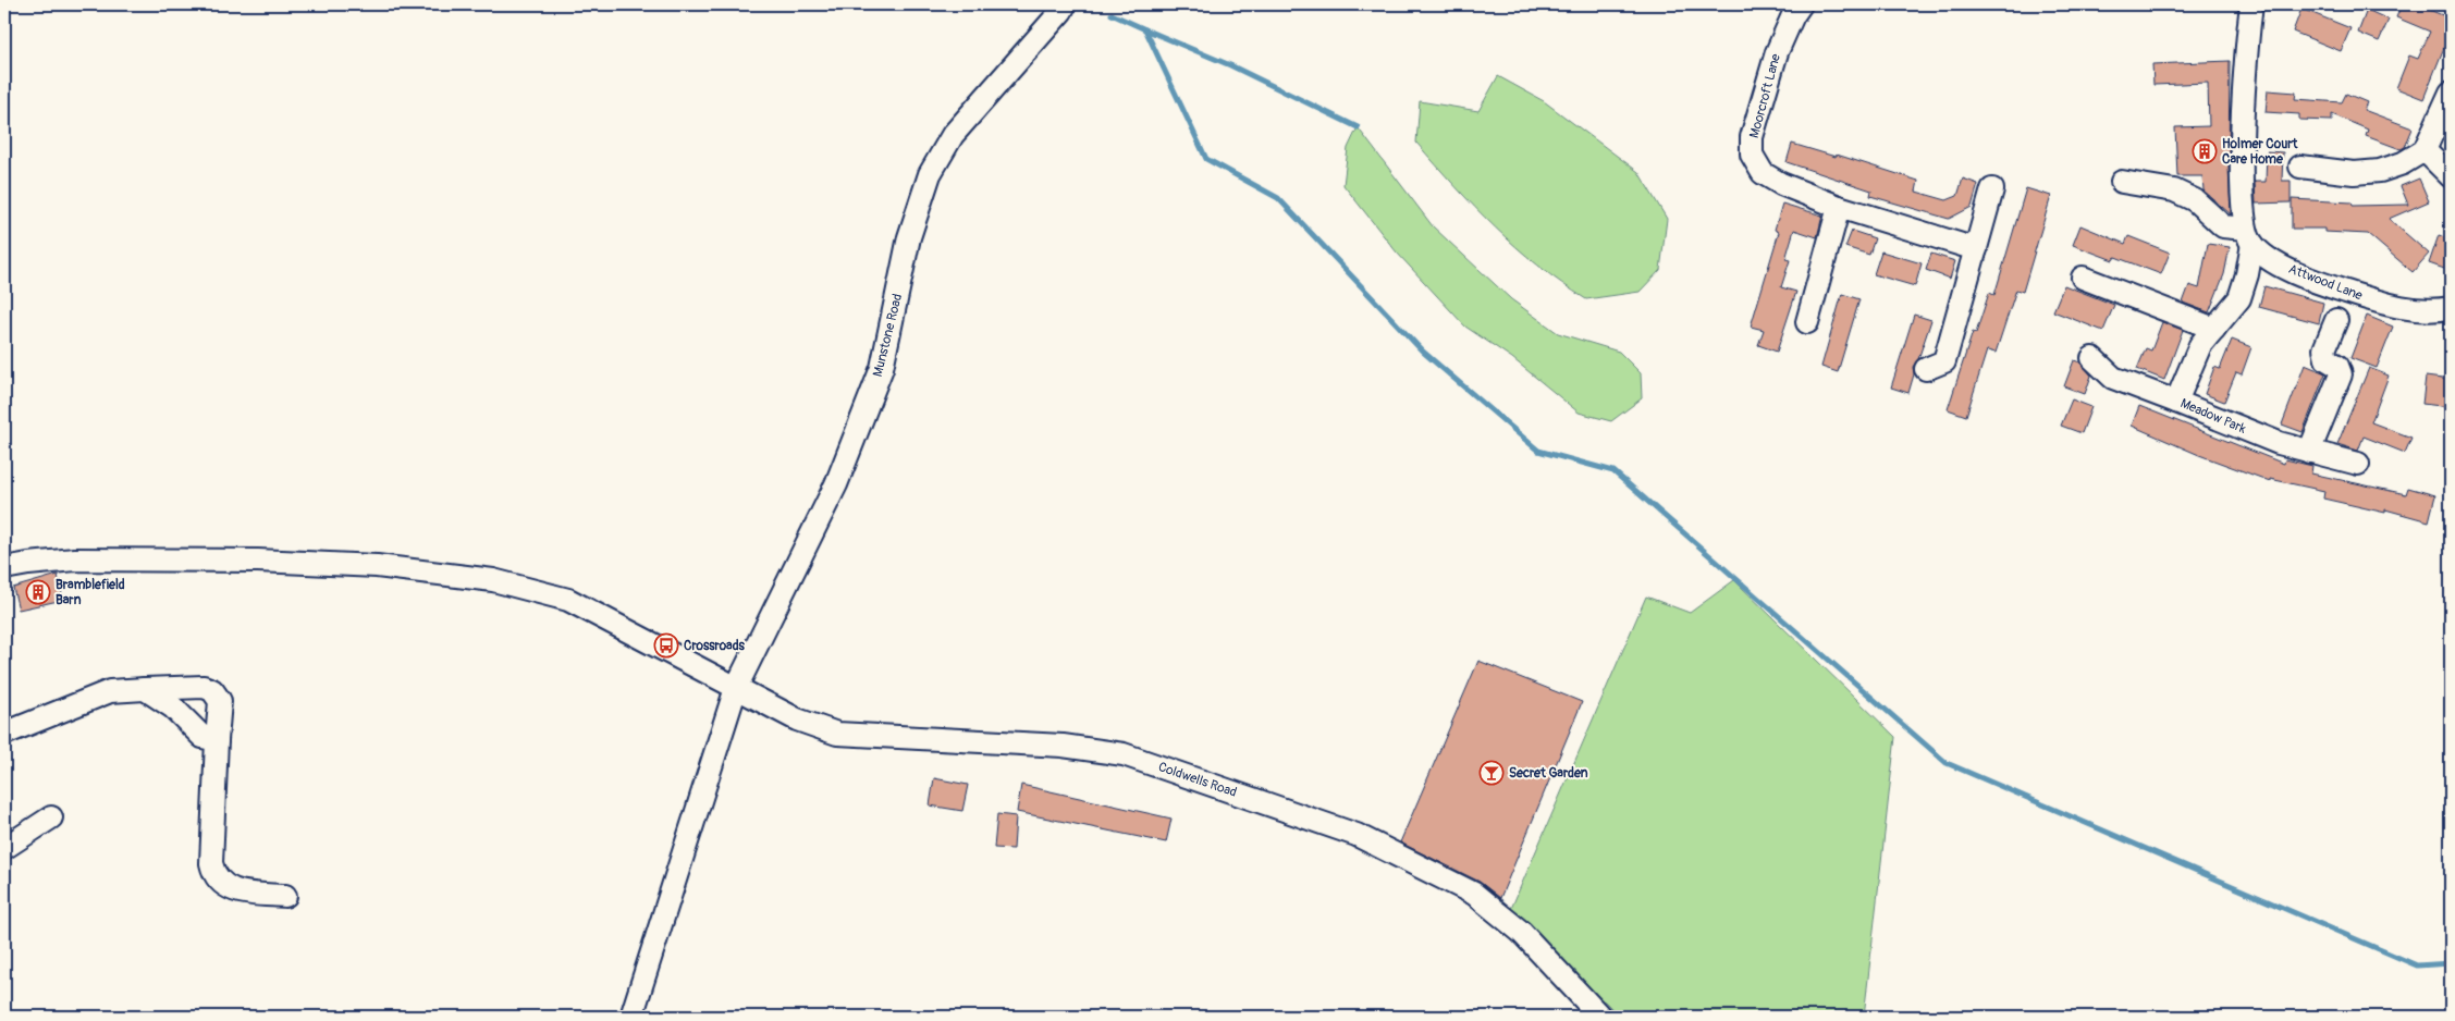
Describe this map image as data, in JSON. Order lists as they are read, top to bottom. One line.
{"streets":{"street":["Moorcroft Lane","Attwood Lane","Munstone Road","Meadow Park","Coldwells Road"]},"crossings":[["Attwood Lane","Meadow Park"],["Munstone Road","Coldwells Road"]],"places":{"building":["Holmer Court Care Home","Bramblefield Barn"],"bus stop":["Crossroads"],"bar":["Secret Garden"]}}
